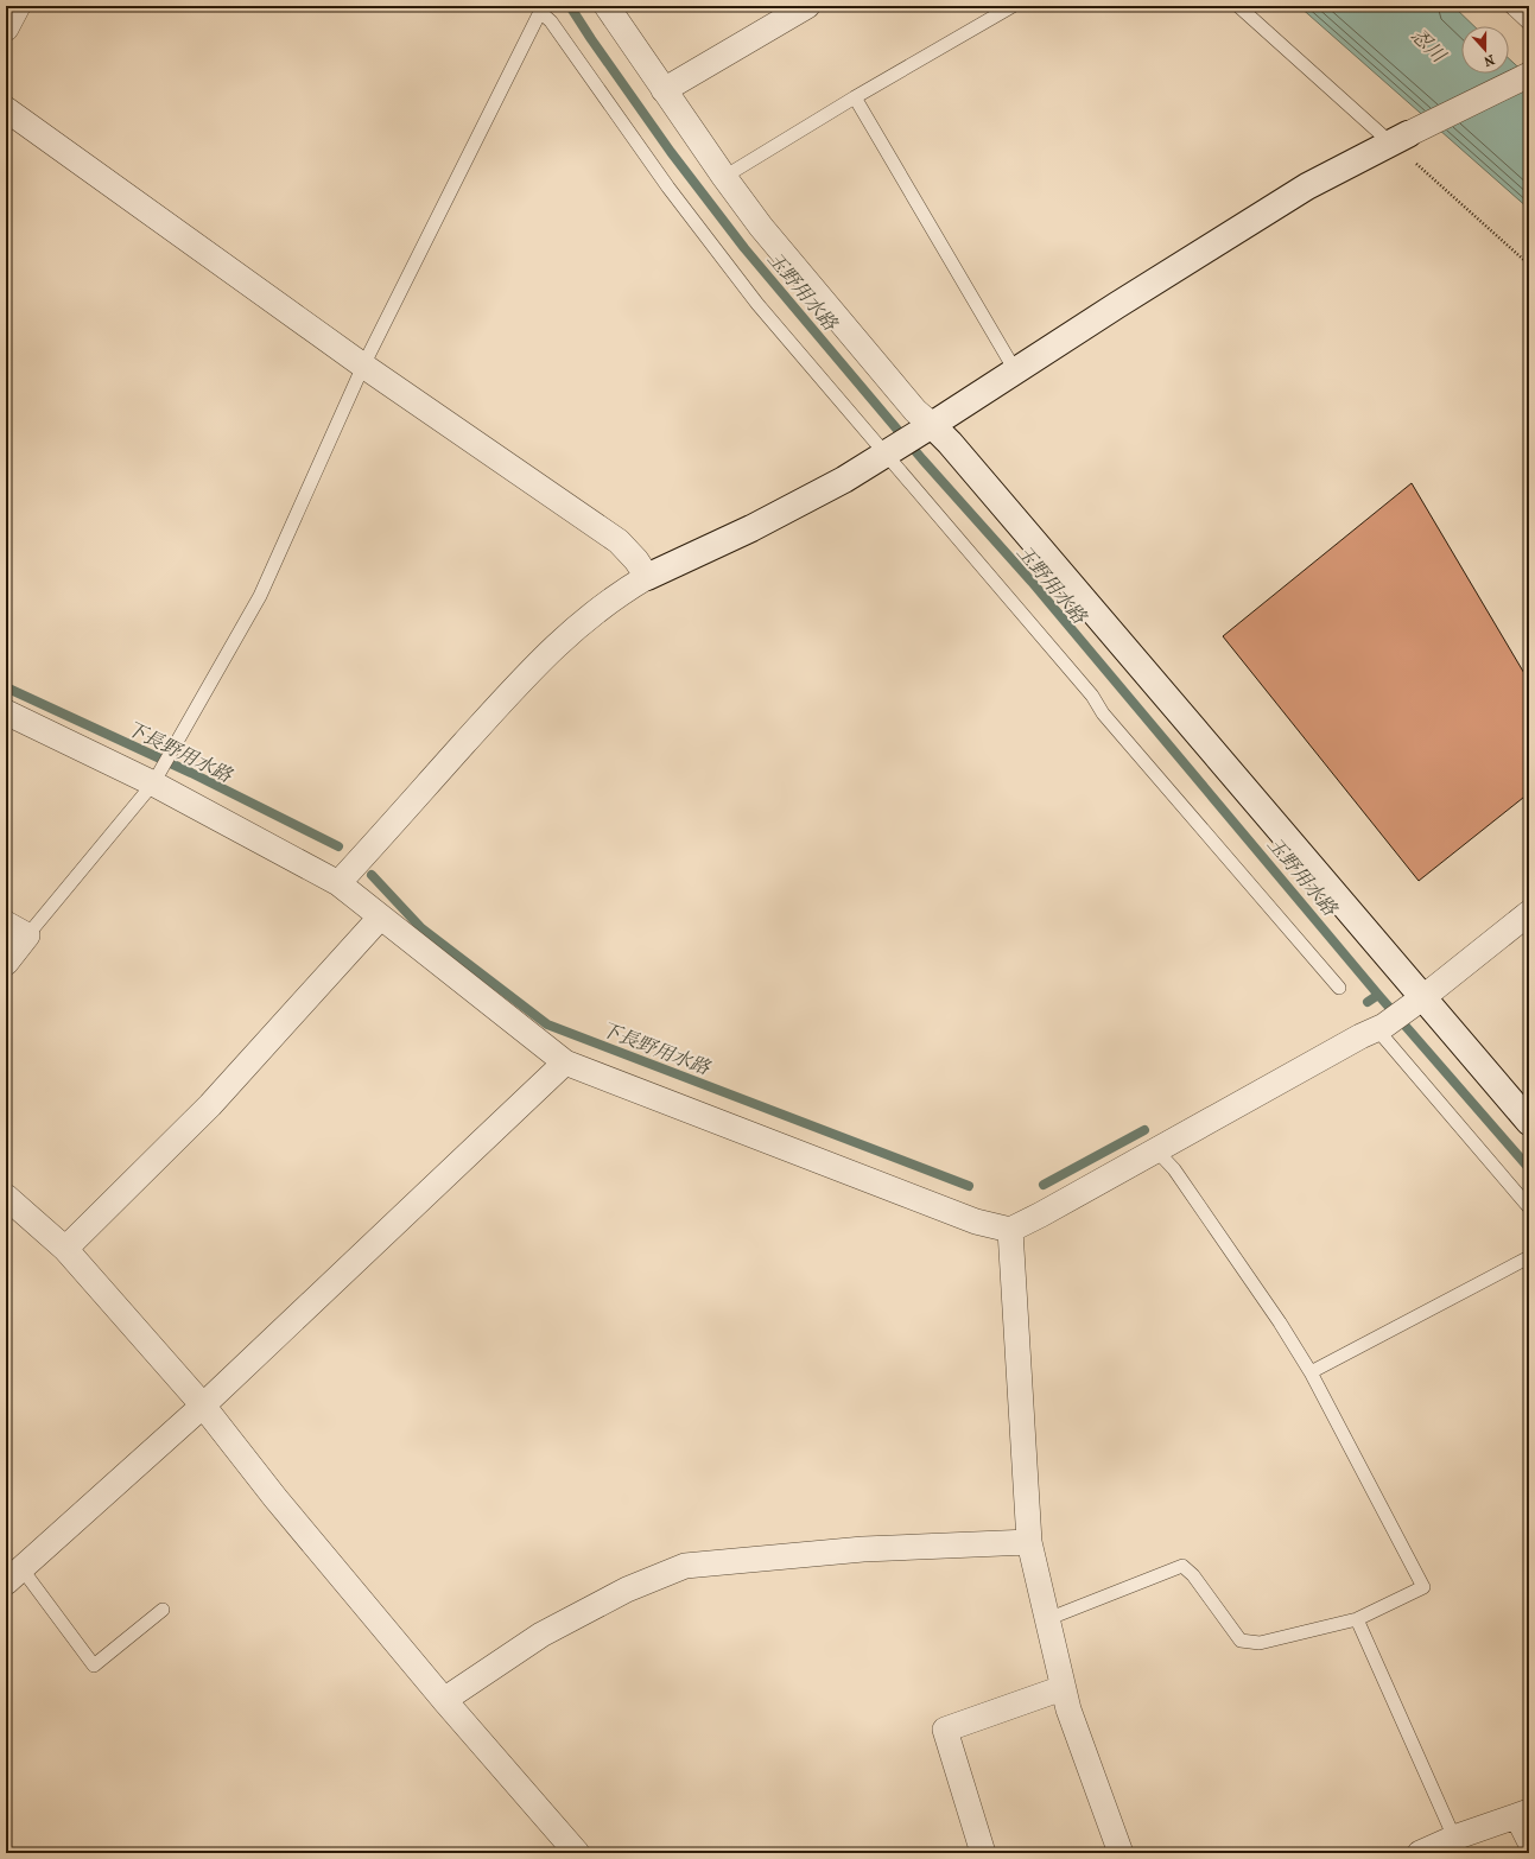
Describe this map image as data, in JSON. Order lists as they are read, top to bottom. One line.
{"water":["忍川","玉野用水路","下長野用水路"],"north":"bottom"}
